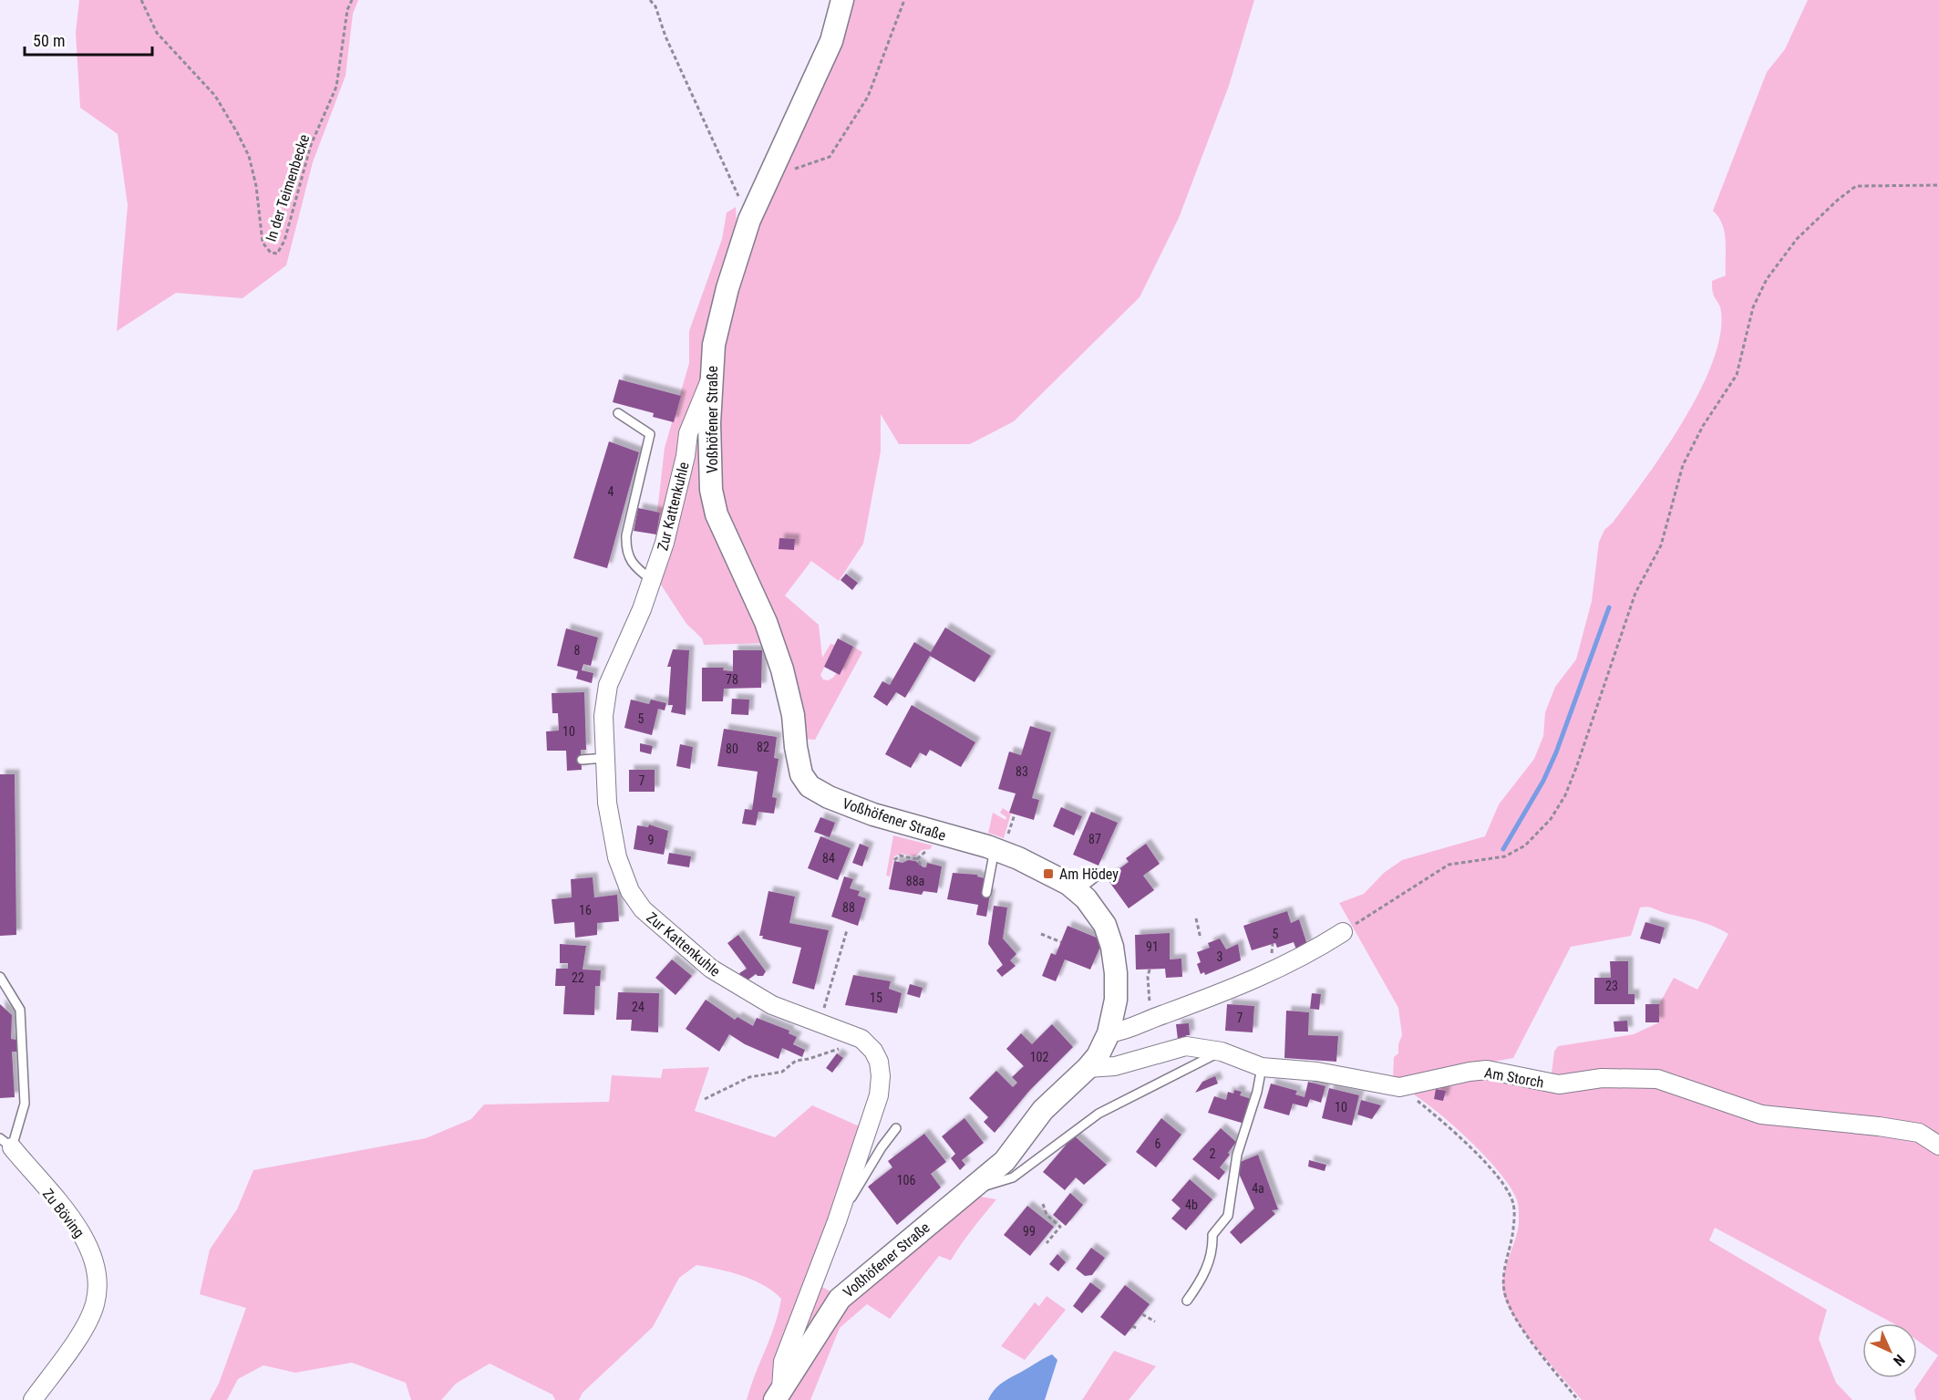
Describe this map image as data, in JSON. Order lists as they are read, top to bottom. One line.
{"streets":{"street":["Voßhöfener Straße","Zur Kattenkuhle","Am Storch","Zu Böving"],"path":["In der Teimenbecke"]},"crossings":[["Voßhöfener Straße","Zur Kattenkuhle"],["Voßhöfener Straße","Am Storch"]],"places":{"transit":["Am Hödey"]},"house_numbers":["4","8","78","5","10","82","80","83","7","87","9","84","88a","88","16","5","91","3","22","23","15","24","7","102","10","6","2","106","4a","4b","99"],"scale_bar":"50 m","north":"bottom right"}
